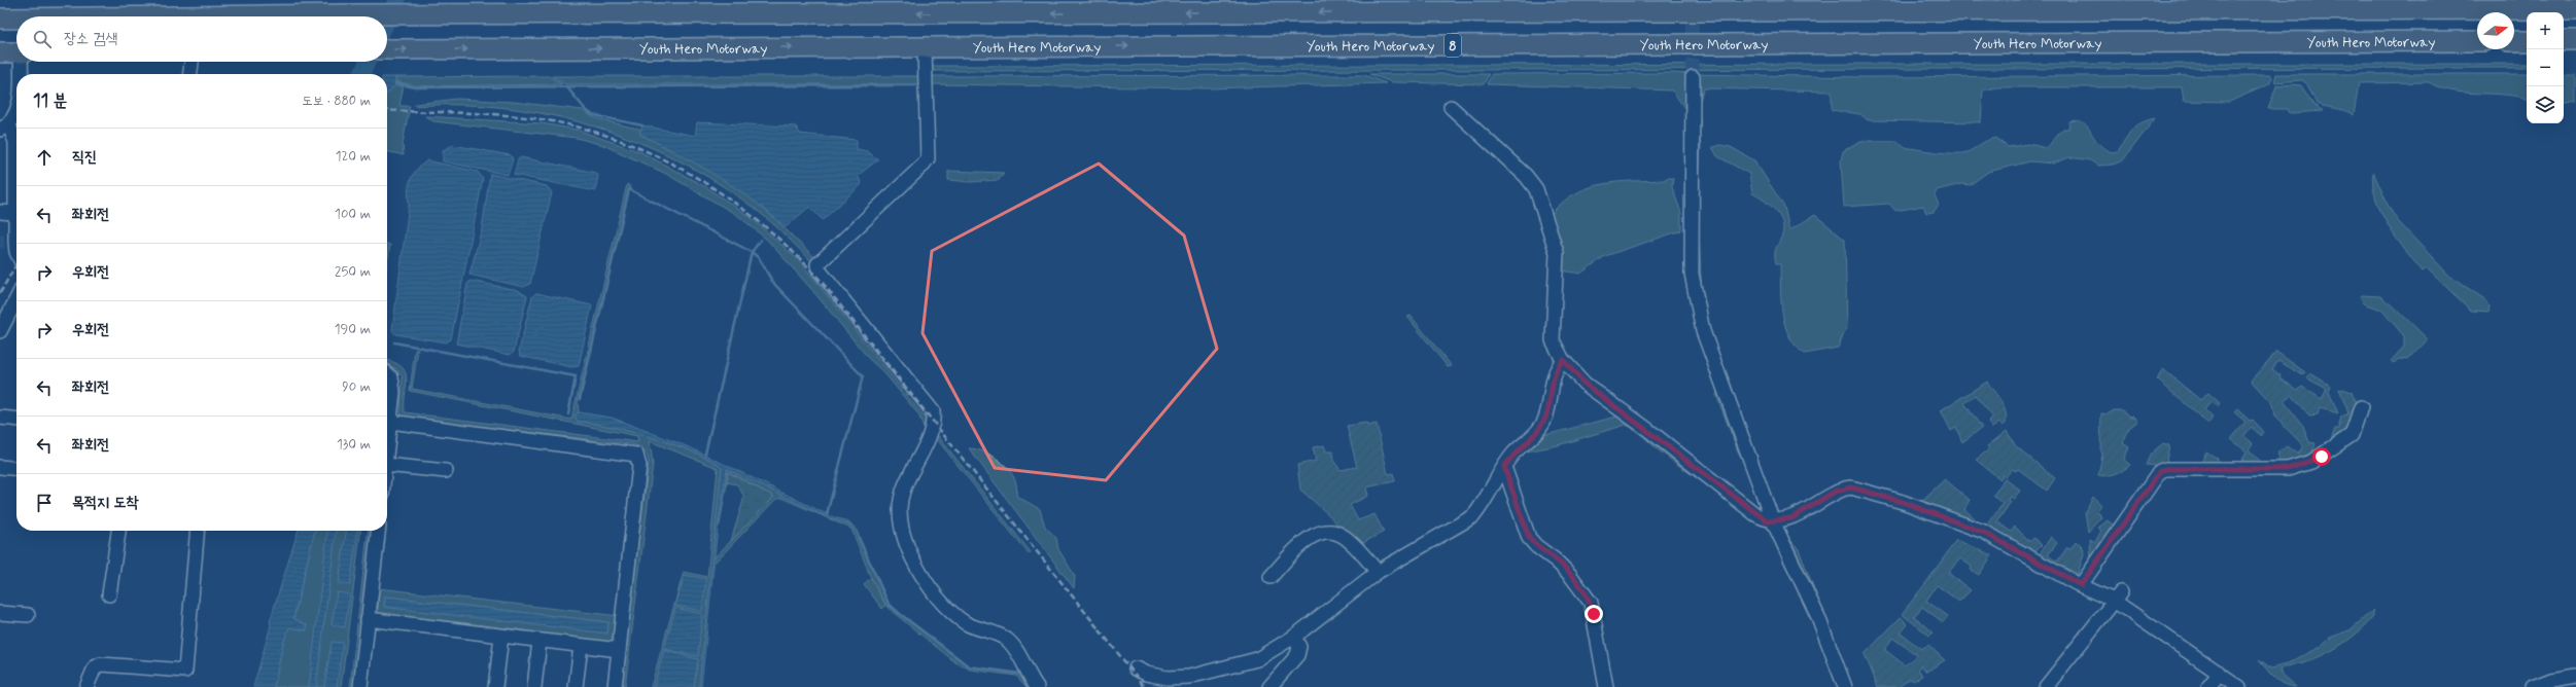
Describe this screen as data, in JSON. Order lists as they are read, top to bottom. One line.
{"streets":{"highway":["Youth Hero Motorway","8"]},"north":"right","page":{"map_buttons":["+","−"],"search":"장소 검색","heading":["11 분","도보 · 880 m"],"list":[["직진","120 m"],["좌회전","100 m"],["우회전","250 m"],["우회전","190 m"],["좌회전","90 m"],["좌회전","130 m"],"목적지 도착"]}}
